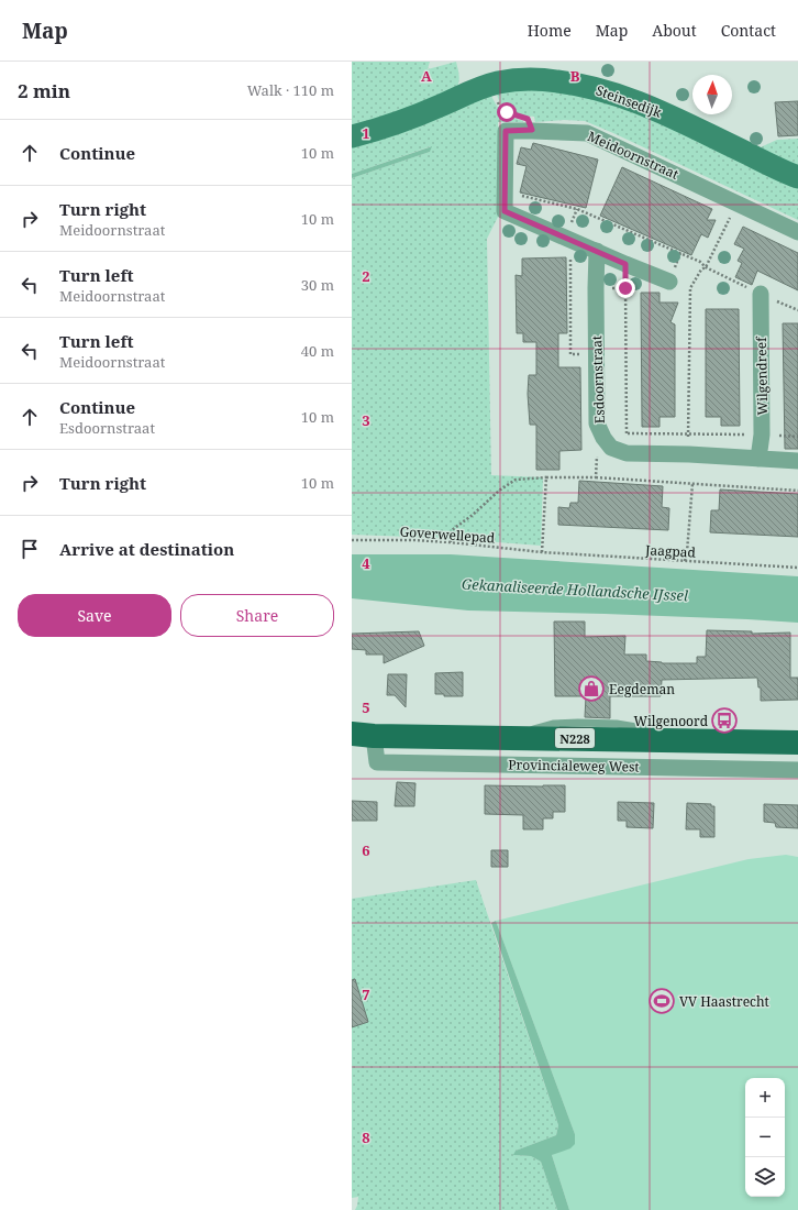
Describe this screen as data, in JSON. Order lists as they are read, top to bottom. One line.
{"streets":{"main road":["N228","Provincialeweg West"],"street":["Steinsedijk","Meidoornstraat","Wilgendreef","Esdoornstraat"],"path":["Goverwellepad","Jaagpad"]},"crossings":[["Meidoornstraat","Esdoornstraat"],["Goverwellepad","Jaagpad"]],"water":["Gekanaliseerde Hollandsche IJssel"],"places":{"shop":["Eegdeman"],"bus stop":["Wilgenoord"],"sports":["VV Haastrecht"]},"north":"top","page":{"header":"Map","nav":["Home","Map","About","Contact"],"heading":["2 min","Walk · 110 m"],"list":[["Continue","10 m"],["Turn right","Meidoornstraat","10 m"],["Turn left","Meidoornstraat","30 m"],["Turn left","Meidoornstraat","40 m"],["Continue","Esdoornstraat","10 m"],["Turn right","10 m"],"Arrive at destination"],"buttons":["Save","Share"],"map_buttons":["+","−"]},"grid":{"columns":["A","B"],"rows":["1","2","3","4","5","6","7","8"]}}
